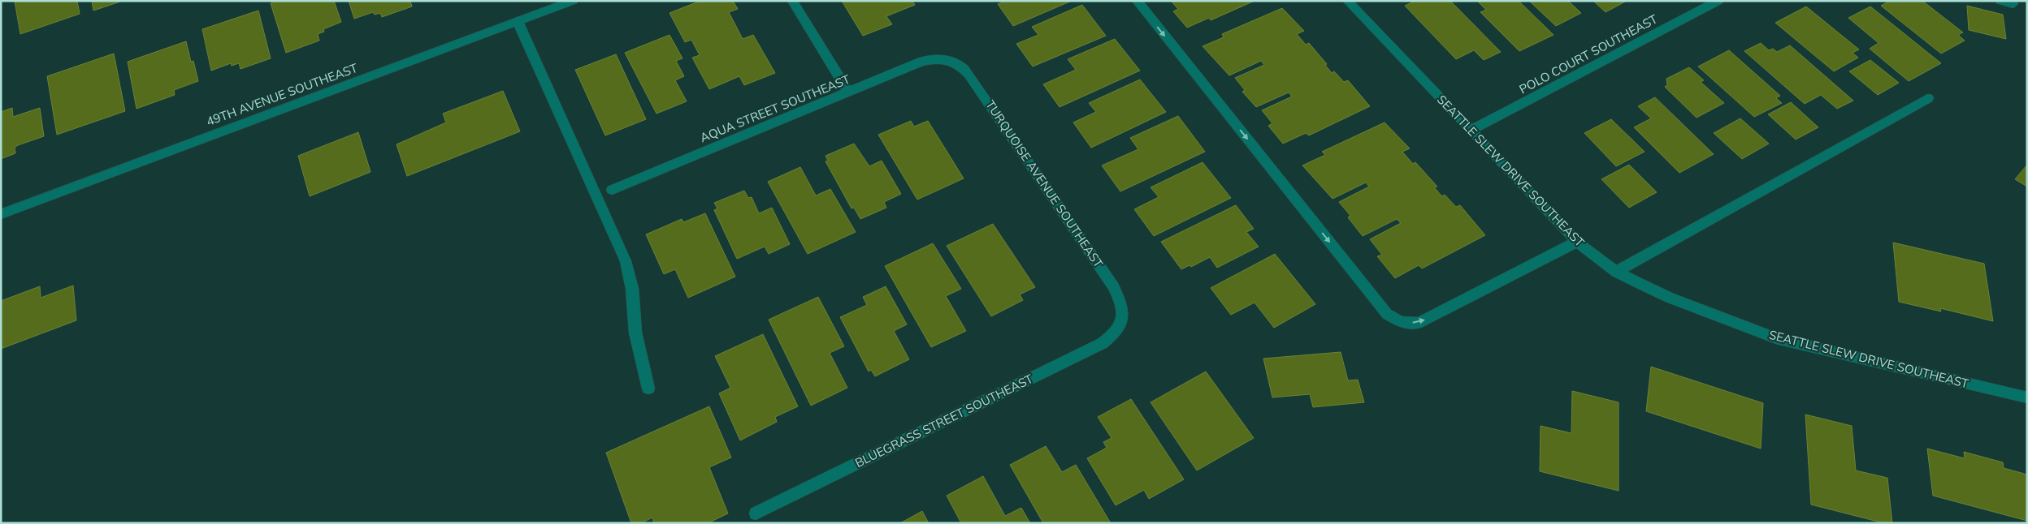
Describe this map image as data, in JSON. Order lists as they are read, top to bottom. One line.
{"streets":{"street":["POLO COURT SOUTHEAST","49TH AVENUE SOUTHEAST","AQUA STREET SOUTHEAST","SEATTLE SLEW DRIVE SOUTHEAST","TURQUOISE AVENUE SOUTHEAST","BLUEGRASS STREET SOUTHEAST"]},"crossings":[["POLO COURT SOUTHEAST","SEATTLE SLEW DRIVE SOUTHEAST"],["AQUA STREET SOUTHEAST","TURQUOISE AVENUE SOUTHEAST"],["TURQUOISE AVENUE SOUTHEAST","BLUEGRASS STREET SOUTHEAST"]]}
